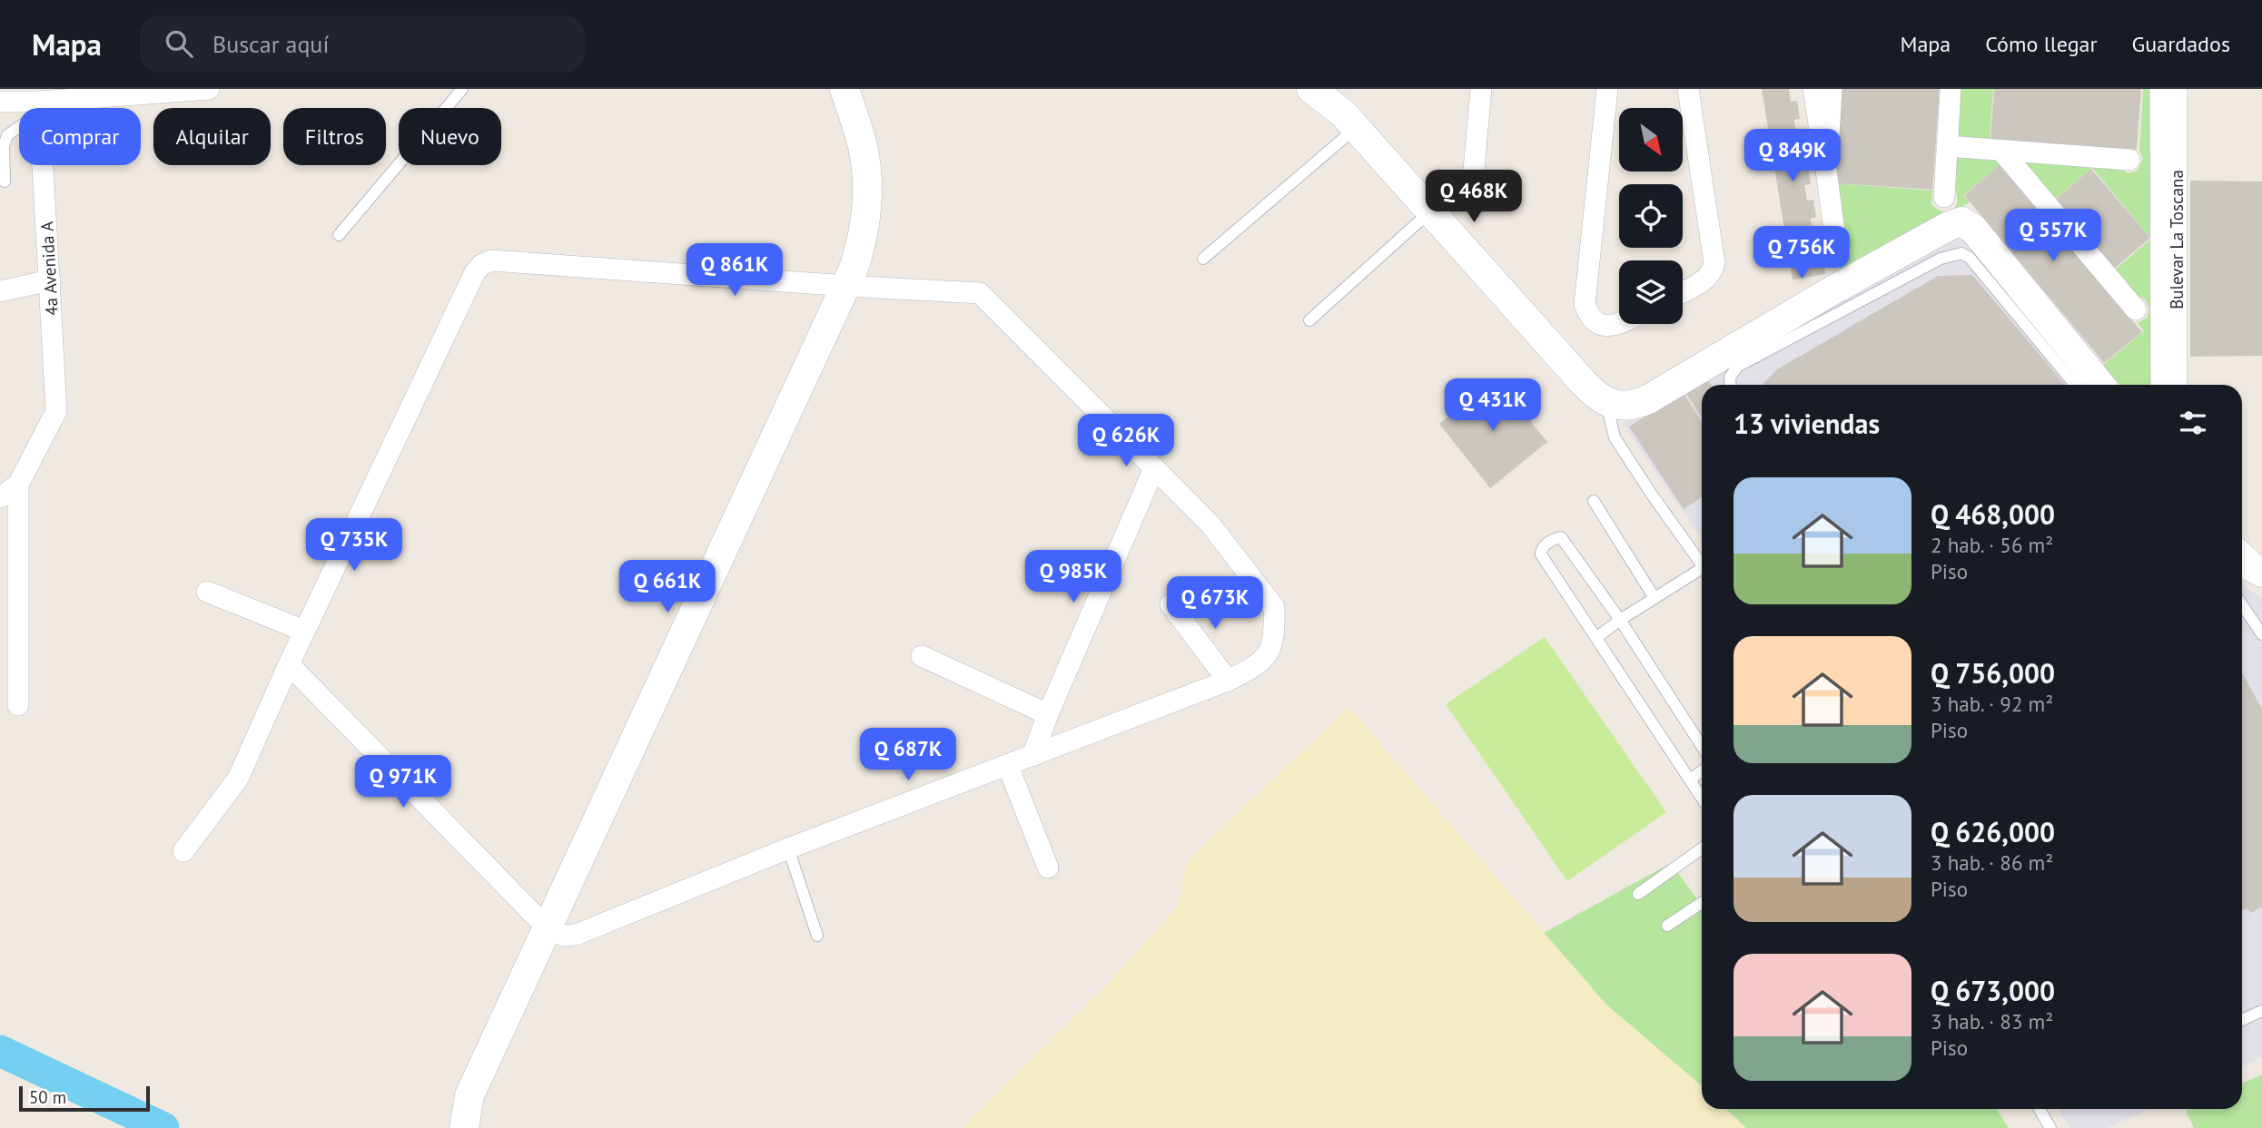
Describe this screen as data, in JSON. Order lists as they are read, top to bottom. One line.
{"streets":{"street":["Bulevar La Toscana","4a Avenida A"]},"scale_bar":"50 m","north":"bottom right","page":{"header":"Mapa","search":"Buscar aquí","nav":["Mapa","Cómo llegar","Guardados"],"chip":["Comprar","Alquilar","Filtros","Nuevo"],"price":["Q 849K","Q 468K","Q 557K","Q 756K","Q 861K","Q 431K","Q 626K","Q 735K","Q 985K","Q 661K","Q 673K","Q 687K","Q 971K"],"heading":"13 viviendas","list":[{"name":"Q 468,000","note":"2 hab. · 56 m² · Piso"},{"name":"Q 756,000","note":"3 hab. · 92 m² · Piso"},{"name":"Q 626,000","note":"3 hab. · 86 m² · Piso"},{"name":"Q 673,000","note":"3 hab. · 83 m² · Piso"}],"scale":"50 m"}}
